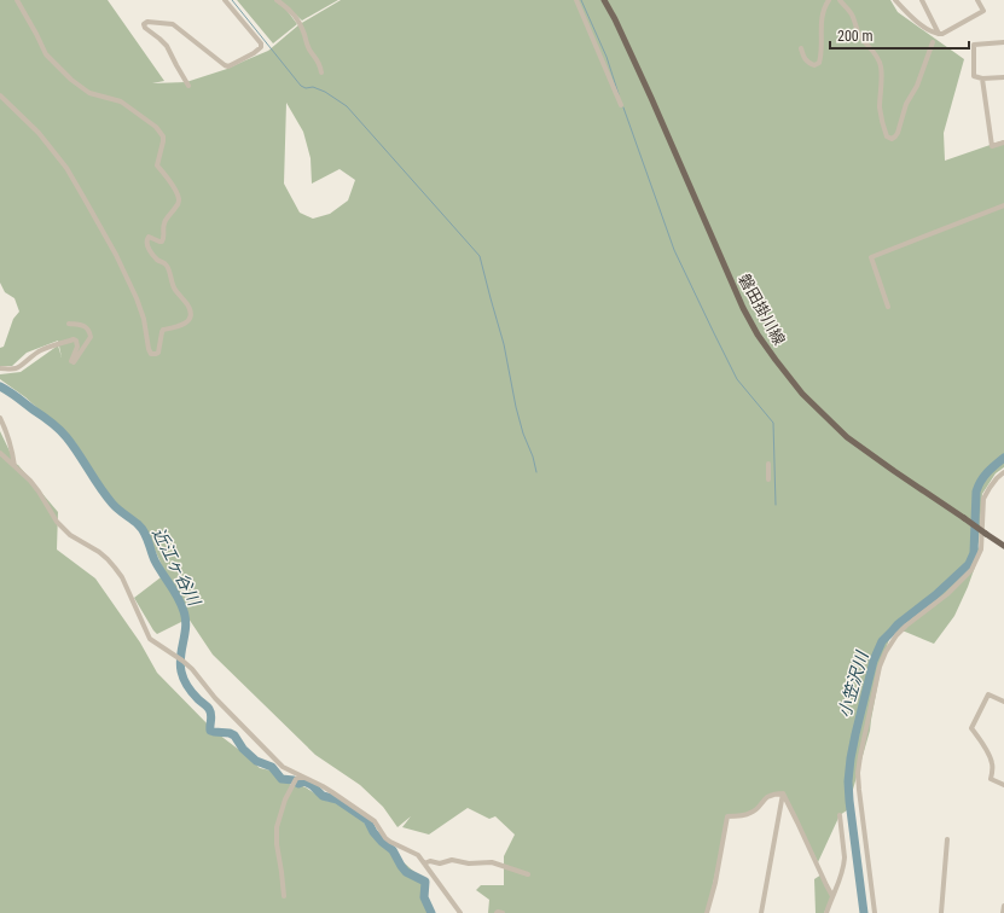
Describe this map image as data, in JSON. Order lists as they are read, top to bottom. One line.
{"streets":{"main road":["磐田掛川線"]},"water":["近江ヶ谷川","小笠沢川"],"scale_bar":"200 m"}
